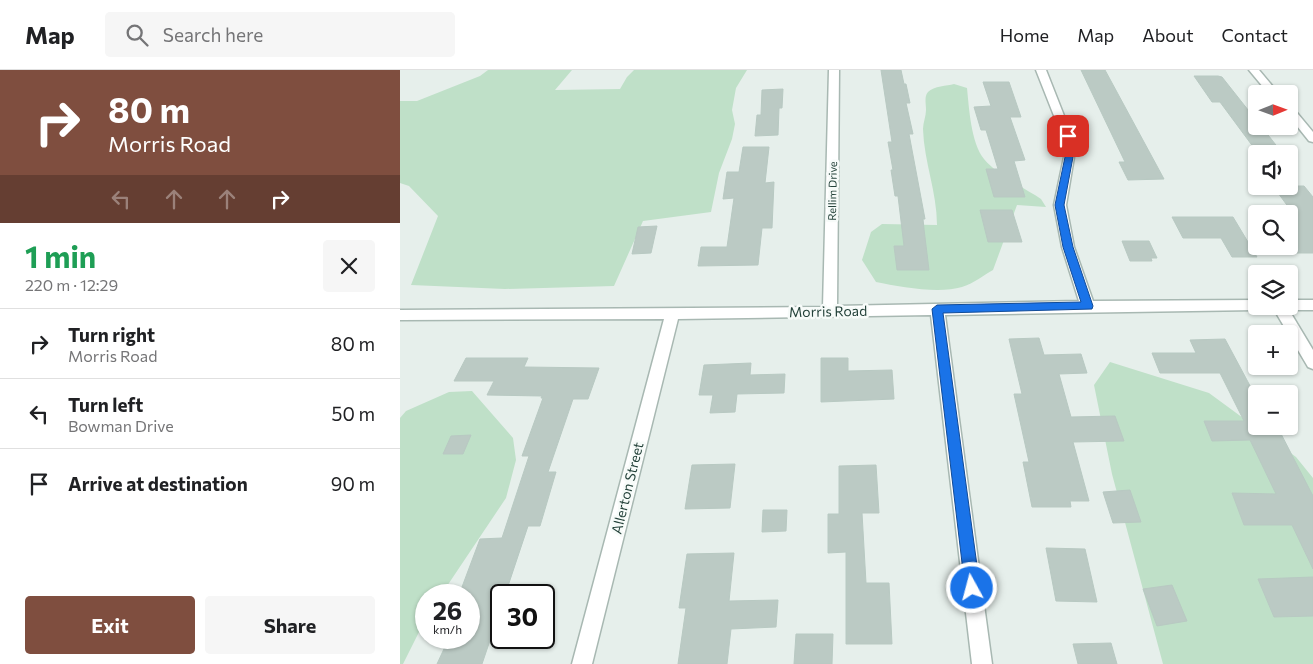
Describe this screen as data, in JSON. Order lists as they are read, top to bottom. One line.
{"streets":{"street":["Rellim Drive","Morris Road","Allerton Street"]},"crossings":[["Rellim Drive","Morris Road"],["Morris Road","Allerton Street"]],"north":"right","page":{"header":"Map","search":"Search here","nav":["Home","Map","About","Contact"],"turn":["80 m","Morris Road"],"map_buttons":["+","−"],"heading":["1 min","220 m · 12:29"],"list":[{"name":"Turn right","note":"Morris Road","value":"80 m"},{"name":"Turn left","note":"Bowman Drive","value":"50 m"},{"name":"Arrive at destination","value":"90 m"}],"speed":"26 km/h","limit":"30","buttons":["Exit","Share"]}}
